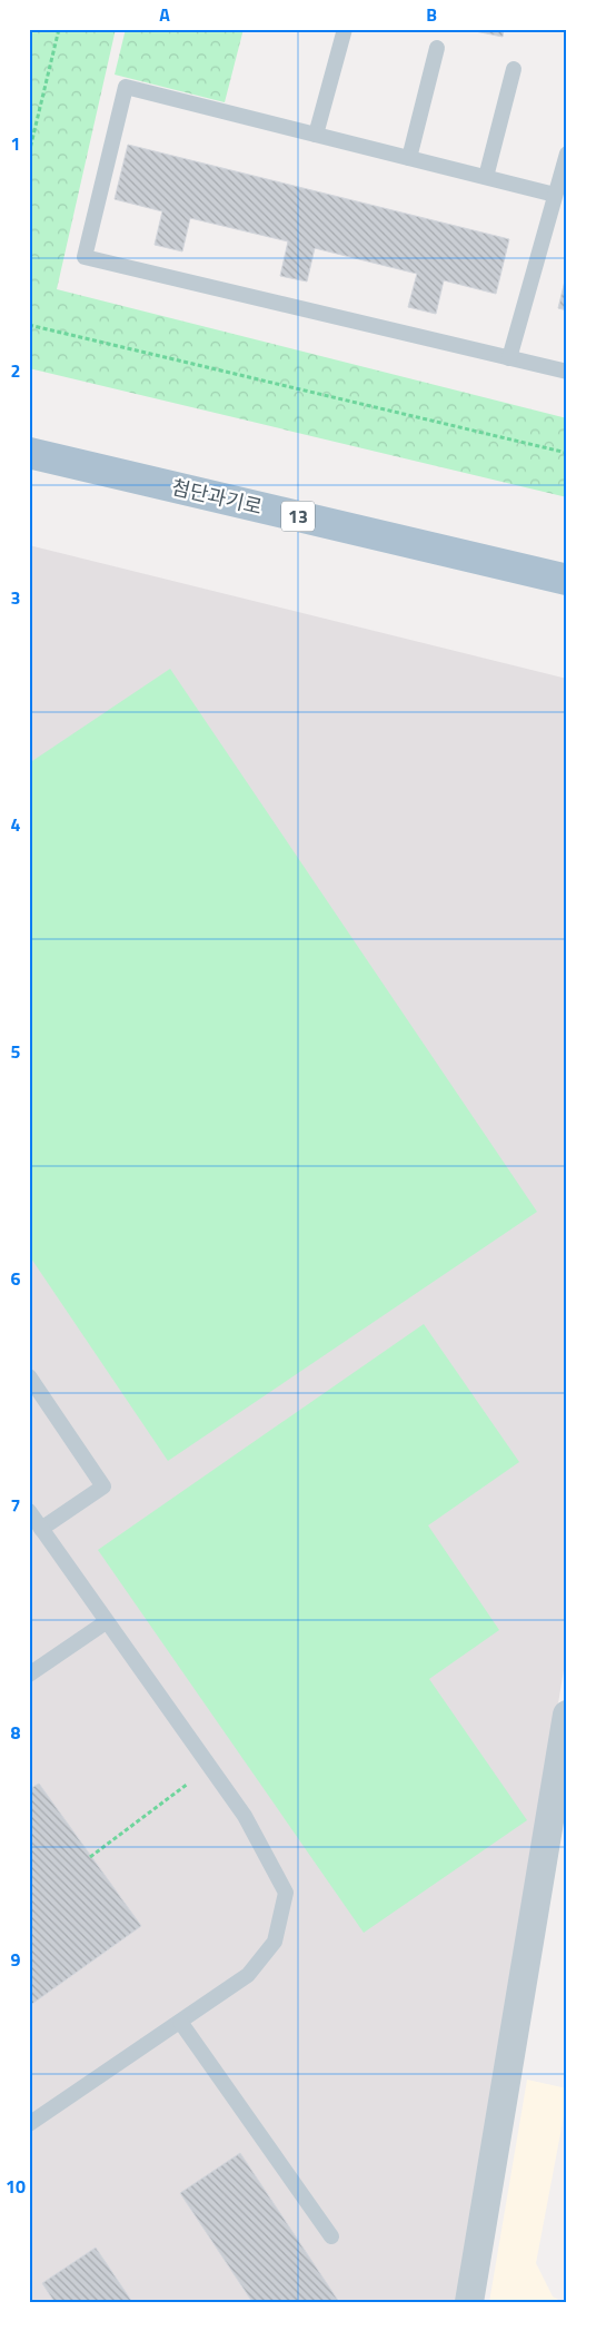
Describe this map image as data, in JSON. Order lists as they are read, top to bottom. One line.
{"streets":{"main road":["첨단과기로","13"]},"grid":{"columns":["A","B"],"rows":["1","2","3","4","5","6","7","8","9","10"]}}
